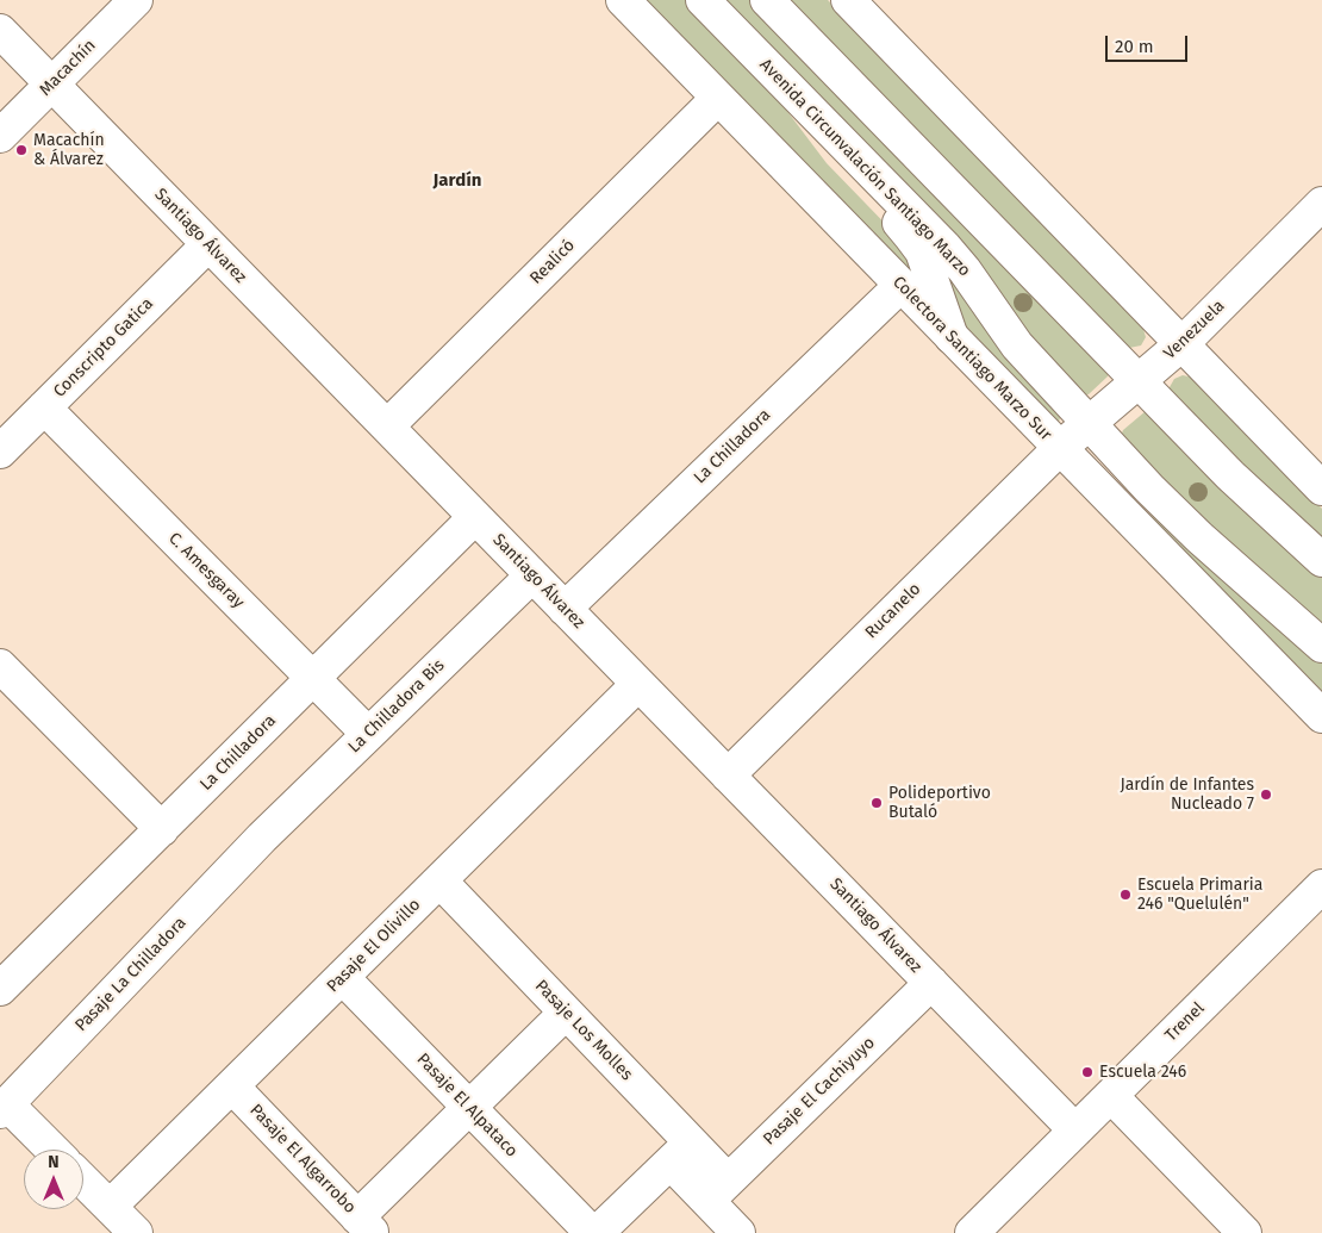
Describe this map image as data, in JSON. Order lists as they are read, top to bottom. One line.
{"streets":{"street":["Macachín","Avenida Circunvalación Santiago Marzo","Santiago Álvarez","Realicó","Venezuela","Conscripto Gatica","Colectora Santiago Marzo Sur","La Chilladora","C. Amesgaray","Rucanelo","La Chilladora Bis","Pasaje El Olivillo","Pasaje La Chilladora","Trenel","Pasaje Los Molles","Pasaje El Cachiyuyo","Pasaje El Alpataco","Pasaje El Algarrobo"]},"crossings":[["Macachín","Santiago Álvarez"],["Avenida Circunvalación Santiago Marzo","Venezuela"],["Santiago Álvarez","Realicó"],["Santiago Álvarez","Conscripto Gatica"],["Santiago Álvarez","La Chilladora"],["Santiago Álvarez","Rucanelo"],["Santiago Álvarez","La Chilladora Bis"],["Santiago Álvarez","Pasaje El Olivillo"],["Santiago Álvarez","Trenel"],["Santiago Álvarez","Pasaje El Cachiyuyo"],["Realicó","Colectora Santiago Marzo Sur"],["Venezuela","Colectora Santiago Marzo Sur"],["Venezuela","Rucanelo"],["Conscripto Gatica","C. Amesgaray"],["Colectora Santiago Marzo Sur","La Chilladora"],["Colectora Santiago Marzo Sur","Rucanelo"],["La Chilladora","C. Amesgaray"],["C. Amesgaray","La Chilladora Bis"],["La Chilladora Bis","Pasaje La Chilladora"],["Pasaje El Olivillo","Pasaje Los Molles"],["Pasaje El Olivillo","Pasaje El Alpataco"],["Pasaje El Olivillo","Pasaje El Algarrobo"],["Pasaje Los Molles","Pasaje El Cachiyuyo"]],"districts":["Jardín"],"places":["Macachín & Álvarez","Jardín de Infantes Nucleado 7","Polideportivo Butaló","Escuela Primaria 246 \"Quelulén\"","Escuela 246"],"scale_bar":"20 m","north":"top"}
